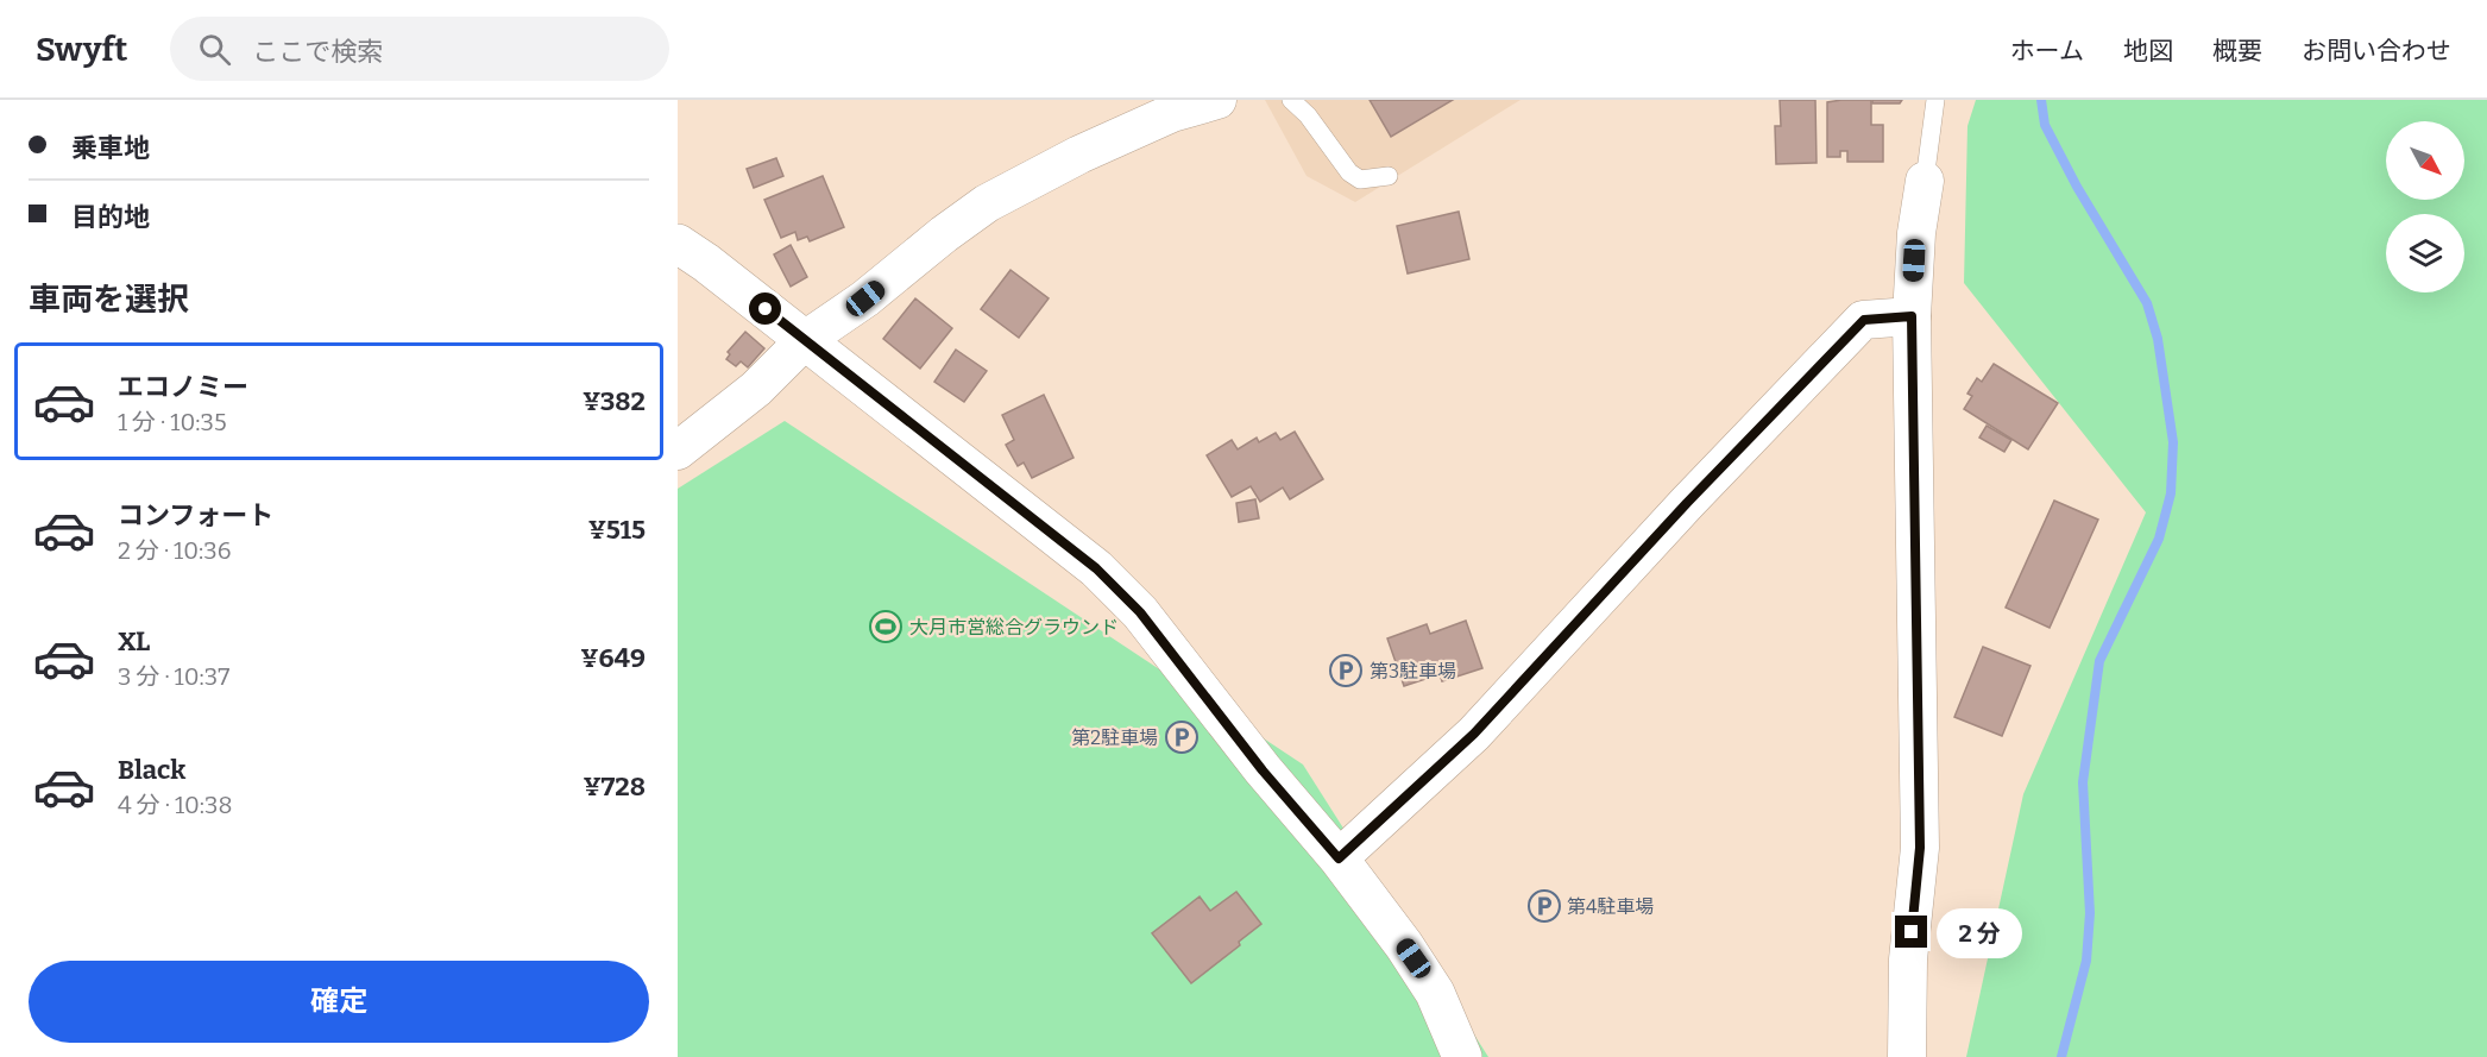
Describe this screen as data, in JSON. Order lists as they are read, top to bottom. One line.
{"places":{"sports":["大月市営総合グラウンド"],"parking":["第3駐車場","第2駐車場","第4駐車場"]},"north":"bottom right","page":{"header":"Swyft","search":"ここで検索","nav":["ホーム","地図","概要","お問い合わせ"],"banner":["乗車地","目的地"],"heading":"車両を選択","list":[{"name":"エコノミー","note":"1 分 · 10:35","value":"¥382"},{"name":"コンフォート","note":"2 分 · 10:36","value":"¥515"},{"name":"XL","note":"3 分 · 10:37","value":"¥649"},{"name":"Black","note":"4 分 · 10:38","value":"¥728"}],"bubble":"2 分","buttons":"確定"}}
